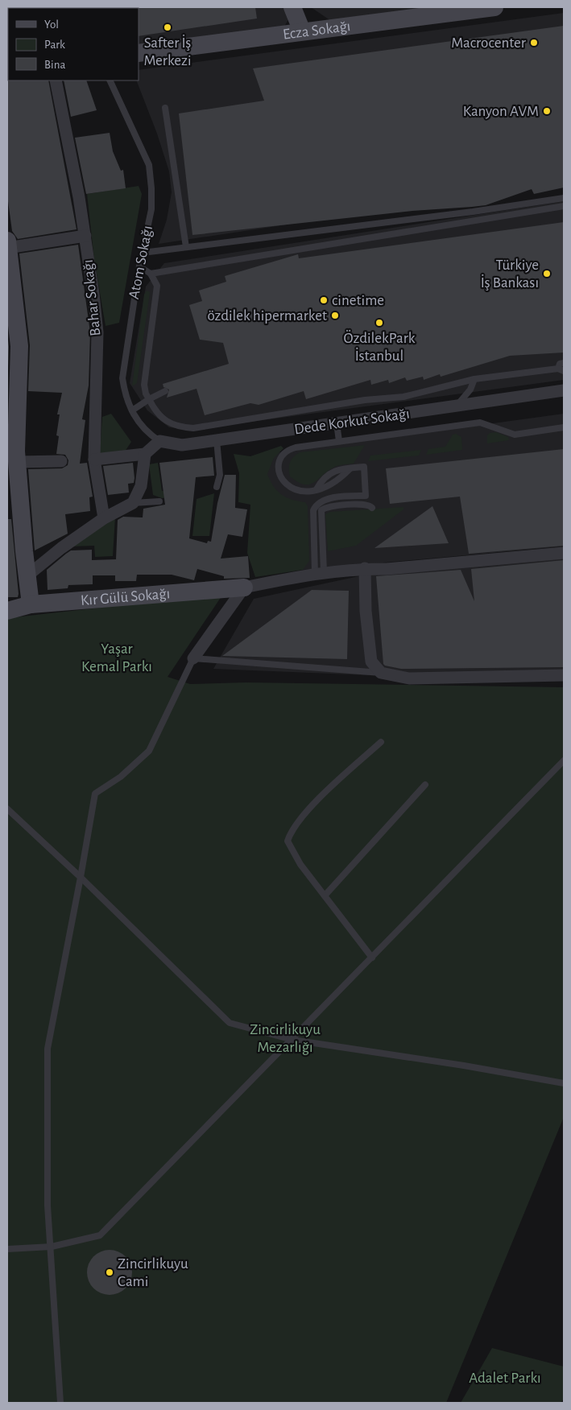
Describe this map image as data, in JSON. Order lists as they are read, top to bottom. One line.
{"streets":{"street":["Ecza Sokağı","Bahar Sokağı","Dede Korkut Sokağı","Kır Gülü Sokağı"],"lane":["Atom Sokağı"]},"crossings":[["Atom Sokağı","Dede Korkut Sokağı"]],"parks":["Yaşar Kemal Parkı","Zincirlikuyu Mezarlığı","Adalet Parkı"],"places":["Safter İş Merkezi","Macrocenter","Kanyon AVM","Türkiye İş Bankası","cinetime","özdilek hipermarket","ÖzdilekPark İstanbul","Zincirlikuyu Cami"],"legend":["Yol","Park","Bina"]}
